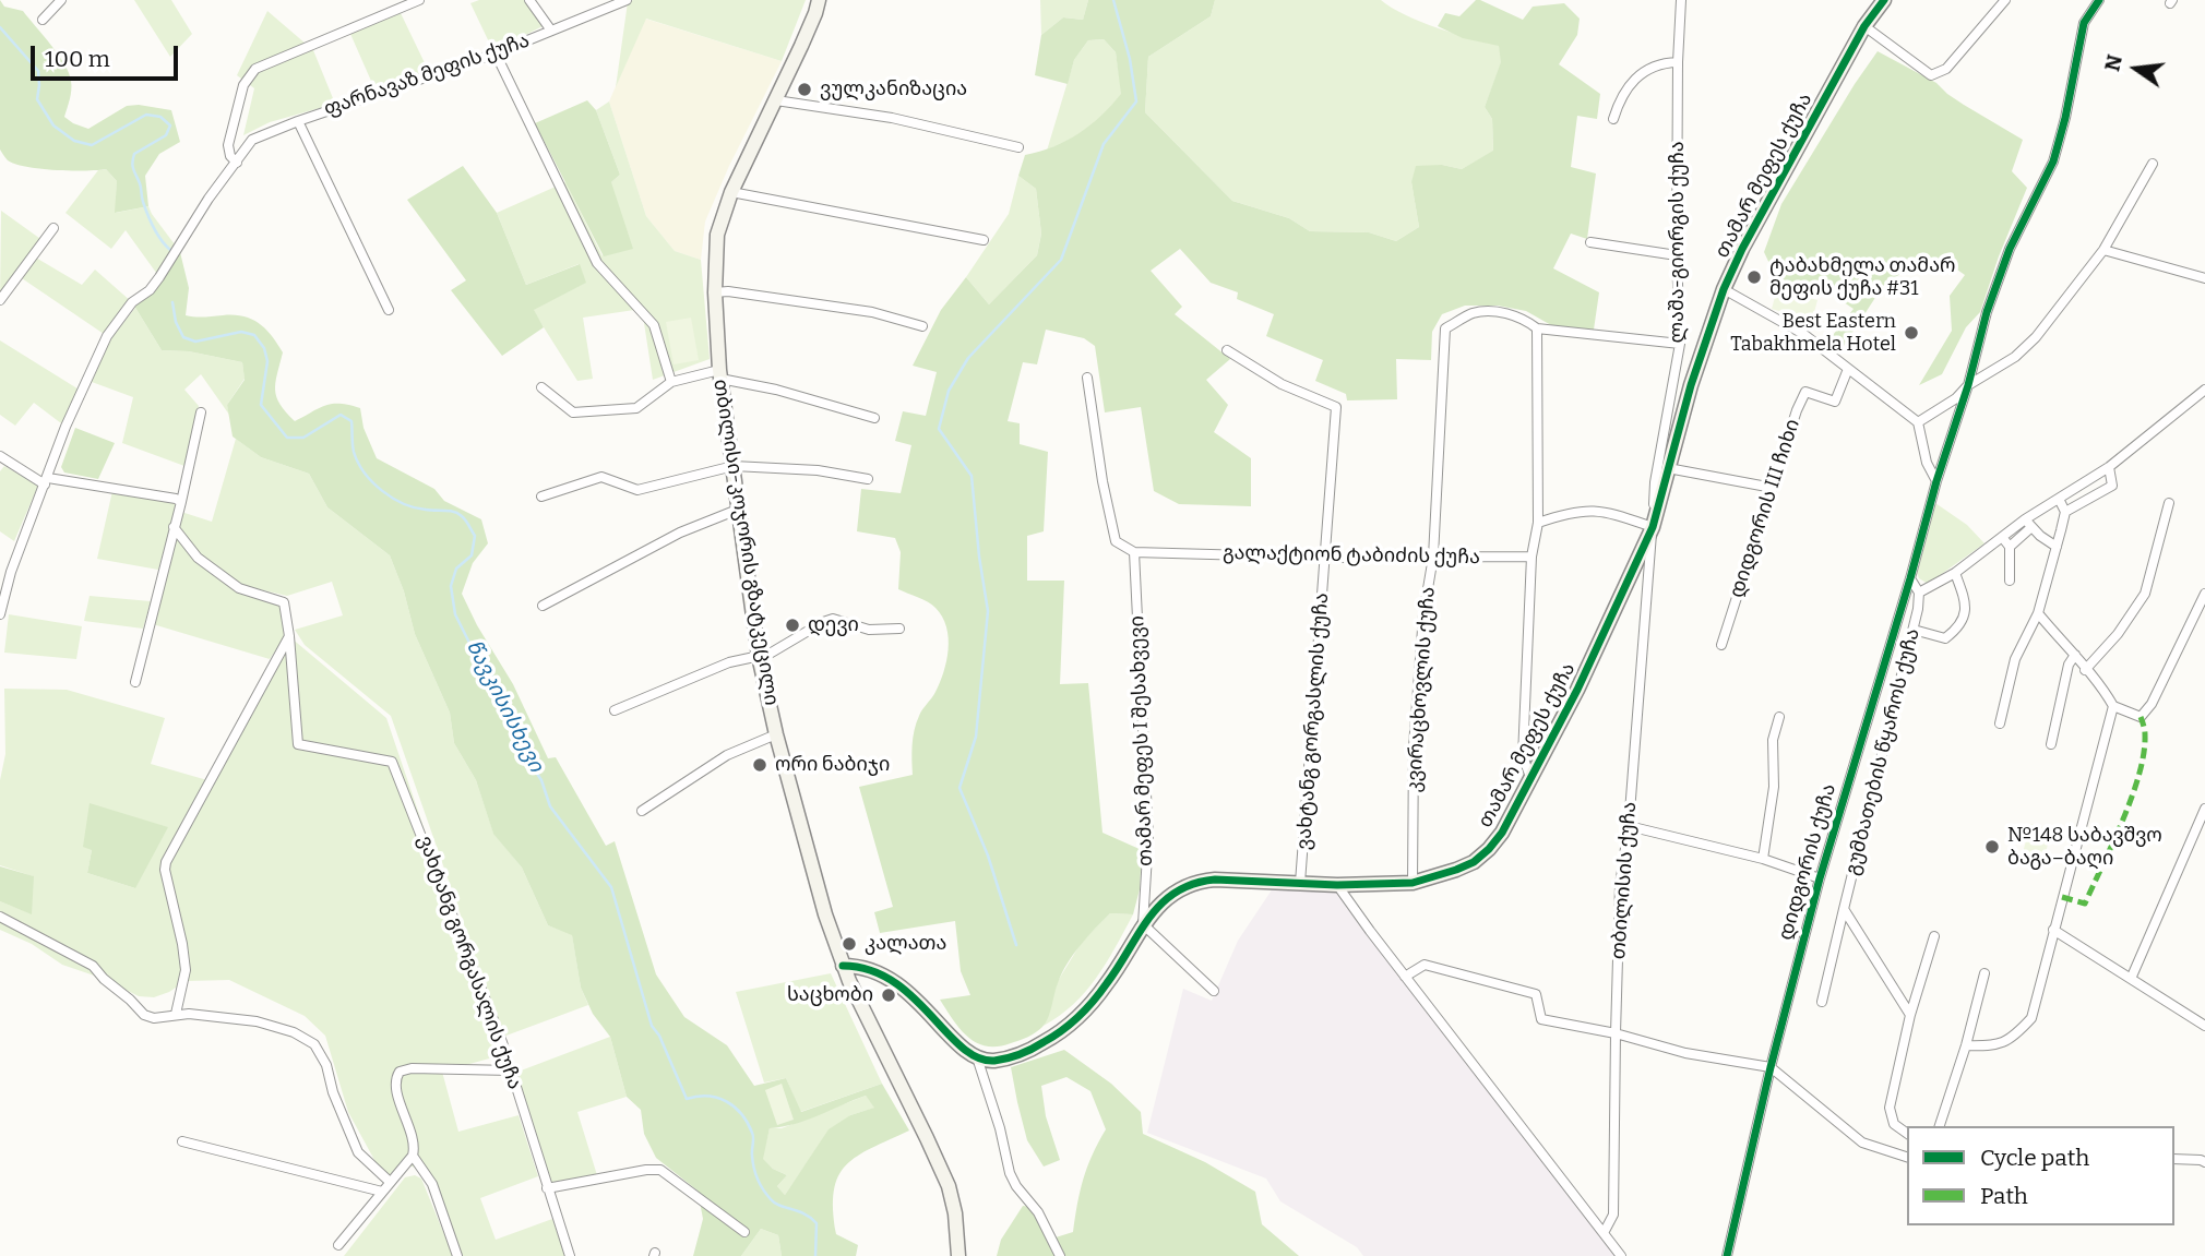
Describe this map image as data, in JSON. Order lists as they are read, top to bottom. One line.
{"streets":{"street":["ფარნავაზ მეფის ქუჩა","თამარ მეფეს ქუჩა","ლაშა-გიორგის ქუჩა","დიდგორის III ჩიხი","თბილისი-კოჯორის გზატკეცილი","გალაქტიონ ტაბიძის ქუჩა","კვირაცხოვლის ქუჩა","ვახტანგ გორგასლის ქუჩა","თამარ მეფეს I შესახვევი","გუმბათების წყაროს ქუჩა","დიდგორის ქუჩა","თბილისის ქუჩა","ვახტანგ გორგასალის ქუჩა"]},"crossings":[["თამარ მეფეს ქუჩა","ლაშა-გიორგის ქუჩა"],["თამარ მეფეს ქუჩა","კვირაცხოვლის ქუჩა"],["თამარ მეფეს ქუჩა","ვახტანგ გორგასლის ქუჩა"],["თამარ მეფეს ქუჩა","თამარ მეფეს I შესახვევი"],["თამარ მეფეს ქუჩა","თბილისის ქუჩა"],["ლაშა-გიორგის ქუჩა","კვირაცხოვლის ქუჩა"],["ლაშა-გიორგის ქუჩა","თბილისის ქუჩა"],["გალაქტიონ ტაბიძის ქუჩა","კვირაცხოვლის ქუჩა"],["გალაქტიონ ტაბიძის ქუჩა","ვახტანგ გორგასლის ქუჩა"],["გალაქტიონ ტაბიძის ქუჩა","თამარ მეფეს I შესახვევი"]],"water":["წავკისისხევი"],"places":["ვულკანიზაცია","ტაბახმელა თამარ მეფის ქუჩა #31","Best Eastern Tabakhmela Hotel","დევი","ორი ნაბიჯი","№148 საბავშვო ბაგა–ბაღი","კალათა","საცხობი"],"legend":["Cycle path","Path"],"scale_bar":"100 m","north":"left"}
